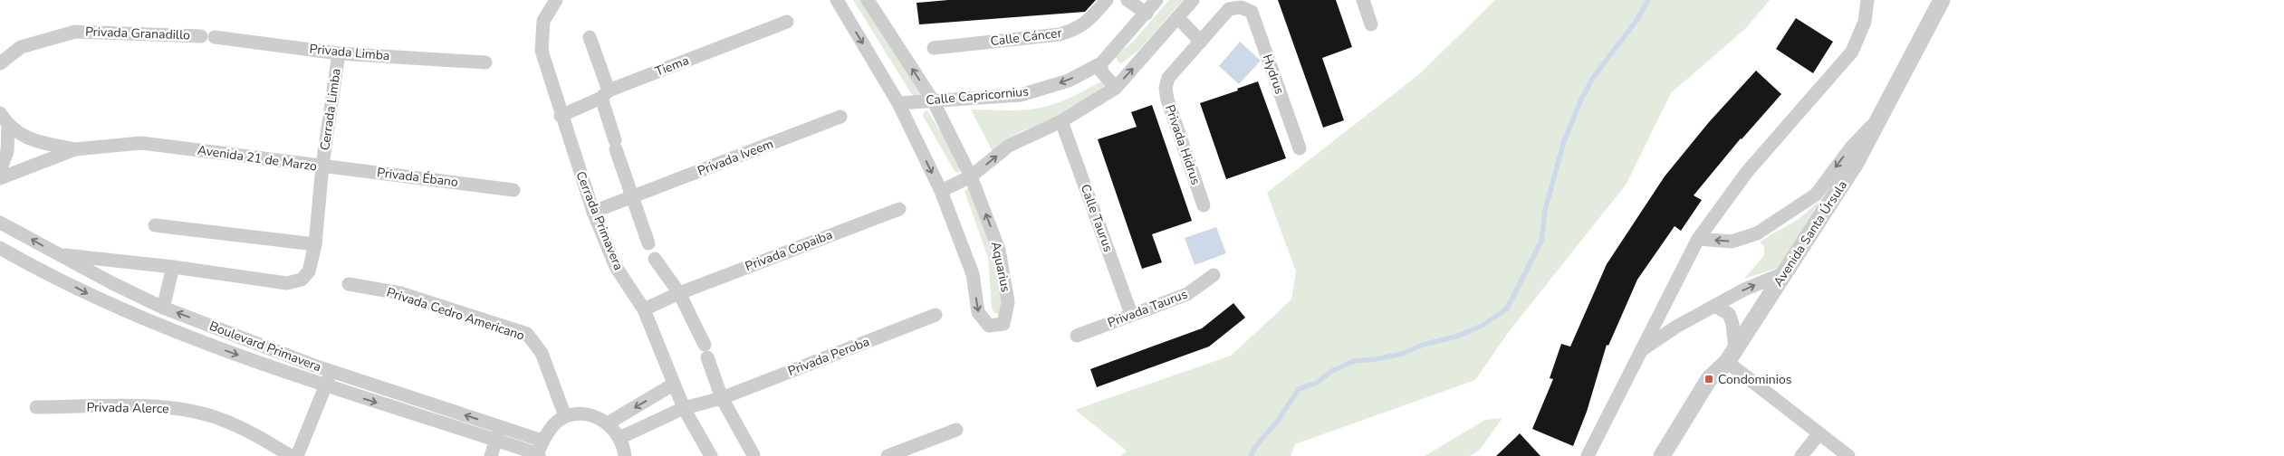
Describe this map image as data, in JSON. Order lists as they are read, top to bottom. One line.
{"streets":{"street":["Privada Granadillo","Calle Cáncer","Privada Limba","Tiema","Hydrus","Calle Capricornius","Cerrada Limba","Privada Hidrus","Privada Iveem","Avenida 21 de Marzo","Privada Ébano","Calle Taurus","Cerrada Primavera","Avenida Santa Úrsula","Privada Copaiba","Aquarius","Privada Taurus","Privada Cedro Americano","Boulevard Primavera","Privada Peroba","Privada Alerce"]},"crossings":[["Privada Granadillo","Privada Limba"],["Privada Limba","Cerrada Limba"],["Tiema","Cerrada Primavera"],["Hydrus","Privada Hidrus"],["Calle Capricornius","Aquarius"],["Cerrada Limba","Avenida 21 de Marzo"],["Cerrada Limba","Privada Ébano"],["Privada Iveem","Cerrada Primavera"],["Avenida 21 de Marzo","Privada Ébano"],["Avenida 21 de Marzo","Boulevard Primavera"],["Calle Taurus","Privada Taurus"],["Cerrada Primavera","Privada Copaiba"],["Cerrada Primavera","Privada Peroba"]],"places":{"transit":["Condominios"]}}
